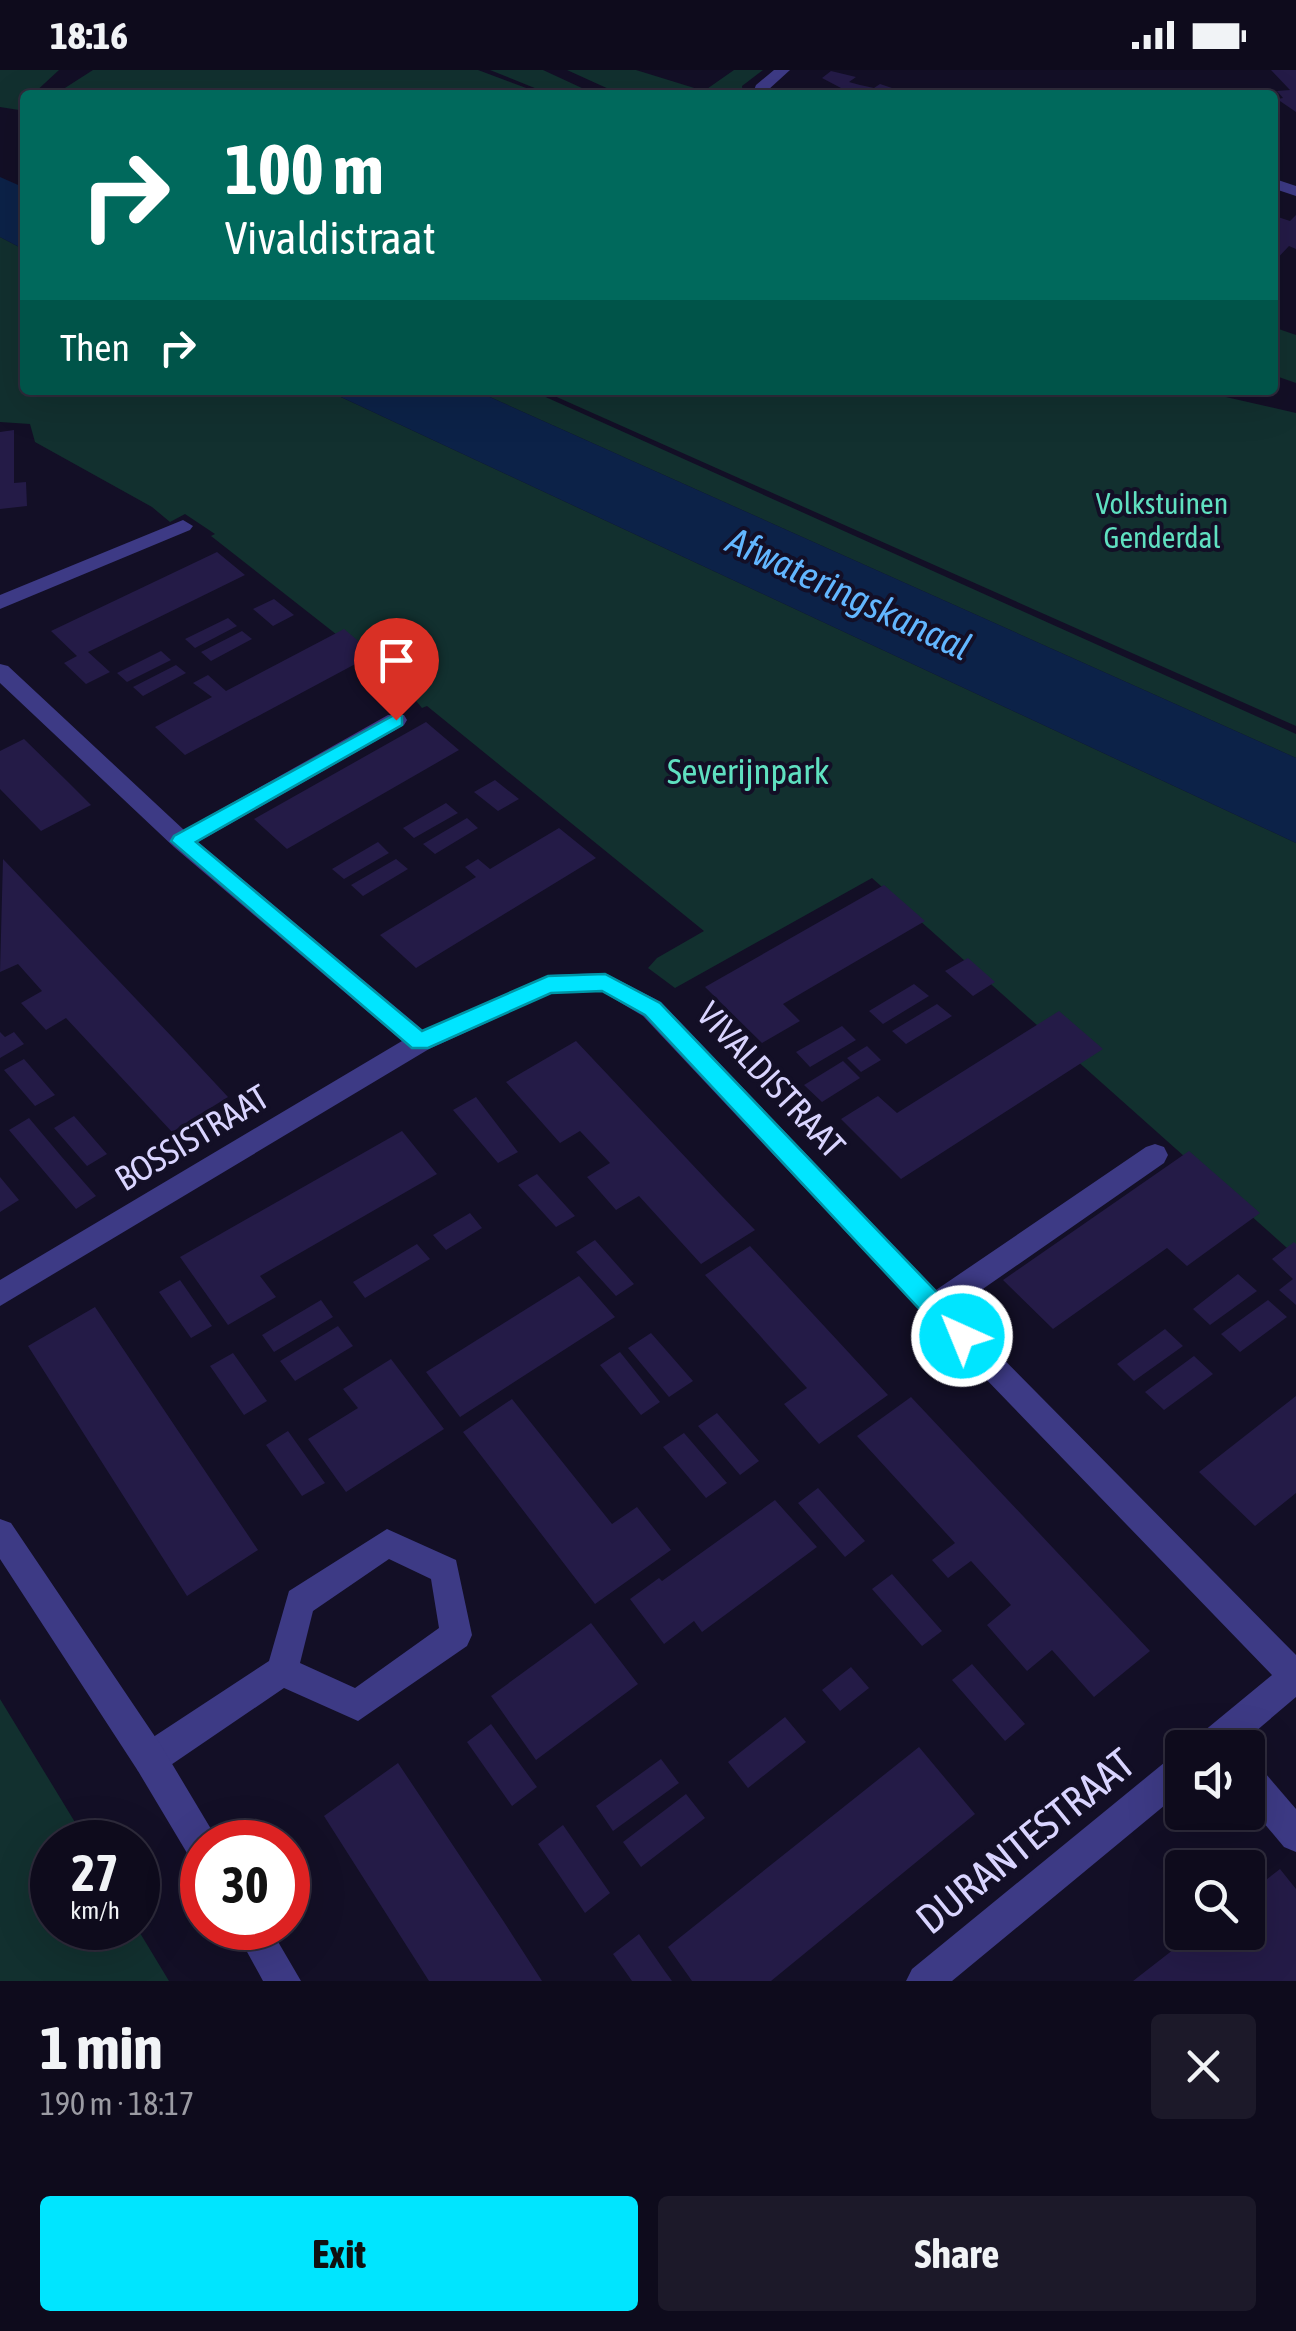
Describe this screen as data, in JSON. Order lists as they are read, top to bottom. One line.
{"streets":{"street":["VIVALDISTRAAT","BOSSISTRAAT","DURANTESTRAAT"]},"crossings":[["VIVALDISTRAAT","BOSSISTRAAT"]],"water":["Afwateringskanaal"],"parks":["Volkstuinen Genderdal","Severijnpark"],"page":{"status":"18:16","turn":["100 m","Vivaldistraat"],"then":"Then","speed":"27 km/h","limit":"30","heading":["1 min","190 m · 18:17"],"buttons":["Exit","Share"]}}
